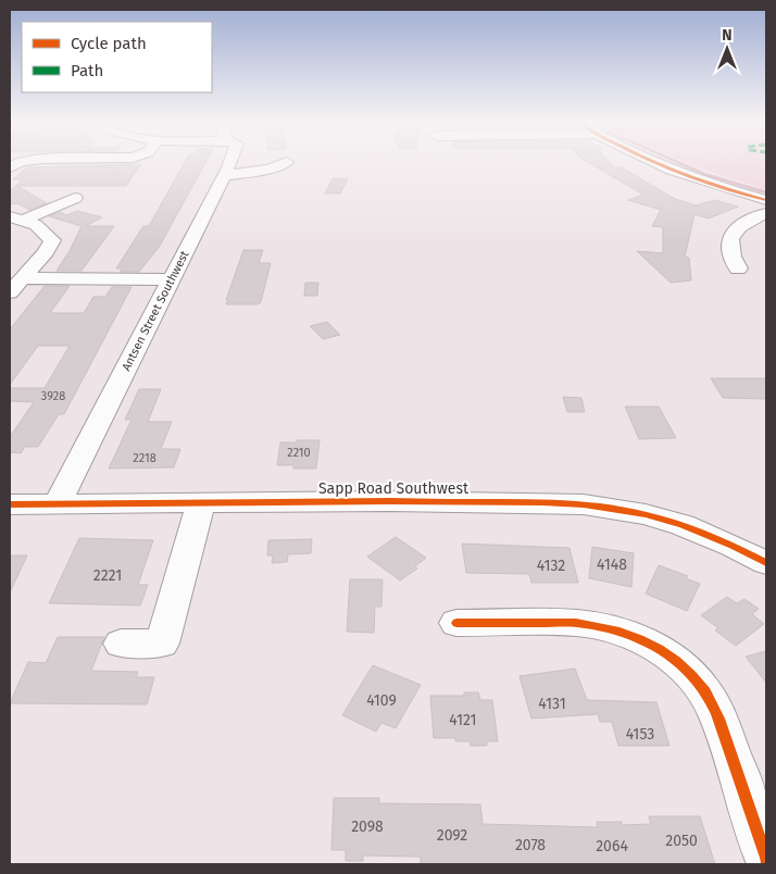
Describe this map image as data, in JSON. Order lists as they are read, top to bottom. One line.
{"streets":{"street":["Antsen Street Southwest","Sapp Road Southwest"]},"crossings":[["Antsen Street Southwest","Sapp Road Southwest"]],"house_numbers":["3928","2210","2218","4148","4132","2221","4109","4131","4121","4153","2098","2092","2050","2078","2064"],"legend":["Cycle path","Path"],"north":"top"}
